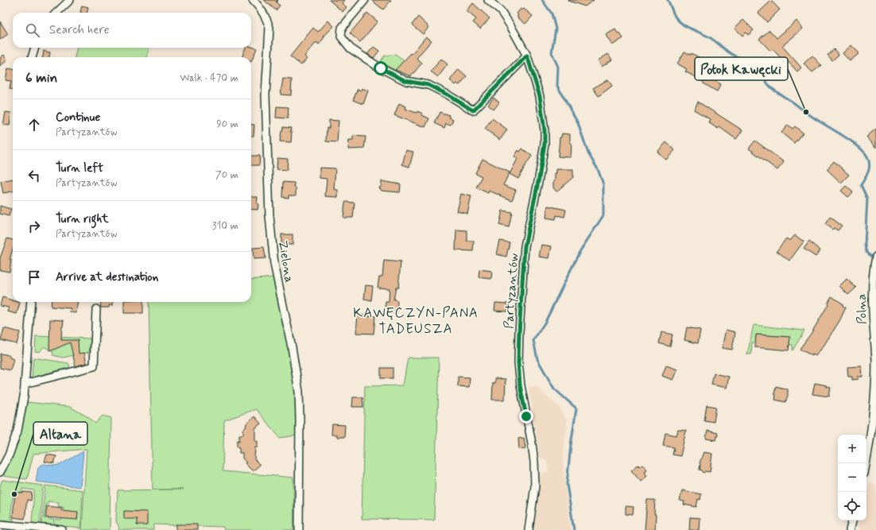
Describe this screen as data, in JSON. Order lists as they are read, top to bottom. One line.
{"streets":{"street":["Zielona","Partyzantów","Polna"]},"districts":["KAWĘCZYN-PANA TADEUSZA"],"places":["Potok Kawęcki","Altana"],"page":{"search":"Search here","heading":["6 min","Walk · 470 m"],"list":[["Continue","Partyzantów","90 m"],["Turn left","Partyzantów","70 m"],["Turn right","Partyzantów","310 m"],"Arrive at destination"],"map_buttons":["+","−"]}}
